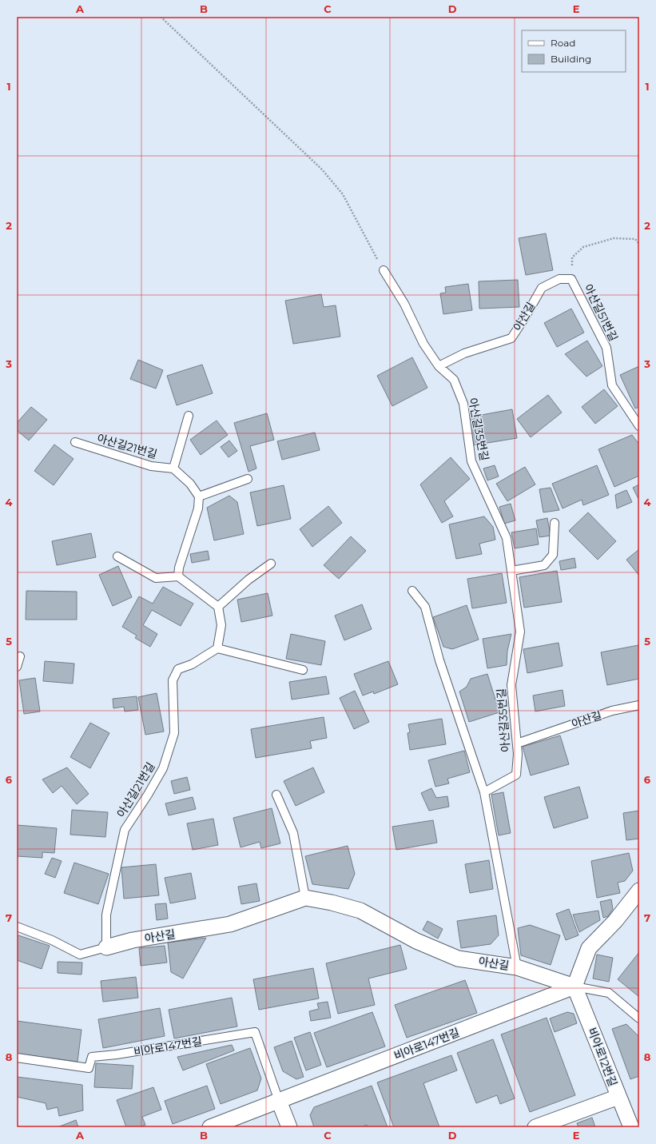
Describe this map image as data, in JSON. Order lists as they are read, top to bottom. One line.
{"streets":{"street":["아산길","비아로147번길","비아로12번길"],"lane":["아산길51번길","아산길35번길","아산길21번길"]},"crossings":[["아산길51번길","아산길"],["아산길","아산길35번길"],["아산길","아산길21번길"],["아산길","비아로147번길"],["아산길","비아로12번길"],["비아로147번길","비아로12번길"]],"legend":["Road","Building"],"grid":{"columns":["A","B","C","D","E"],"rows":["1","2","3","4","5","6","7","8"]}}
